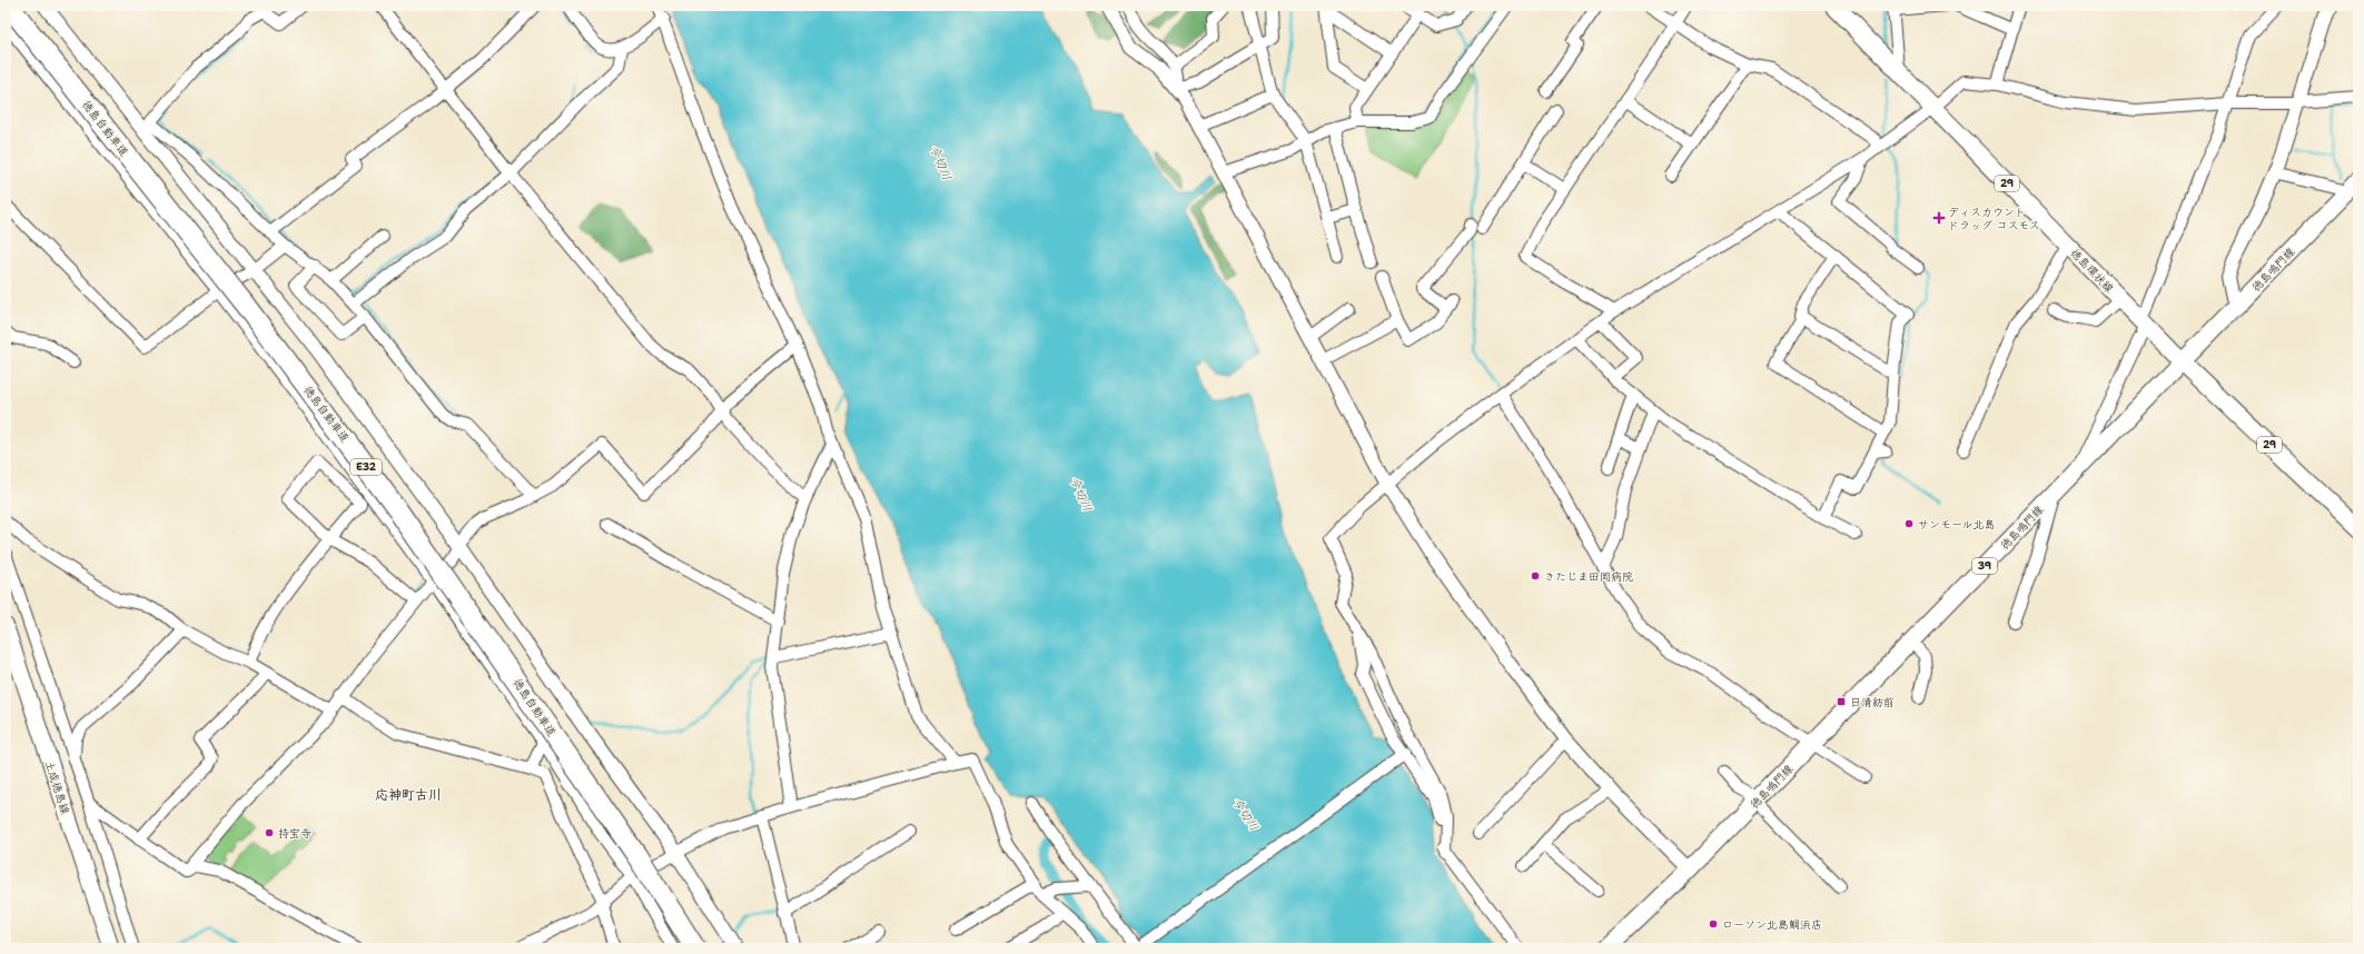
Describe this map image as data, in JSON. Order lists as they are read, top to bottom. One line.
{"streets":{"highway":["徳島自動車道","E32"],"main road":["29","徳島鳴門線","徳島環状線","39","土成徳島線"]},"crossings":[["徳島鳴門線","徳島環状線"]],"districts":["応神町古川"],"water":["今切川"],"places":{"health":["ディスカウント ドラッグ コスモス"],"other":["サンモール北島","きたじま田岡病院","持宝寺","ローソン北島鯛浜店"],"transit":["日清紡前"]}}
